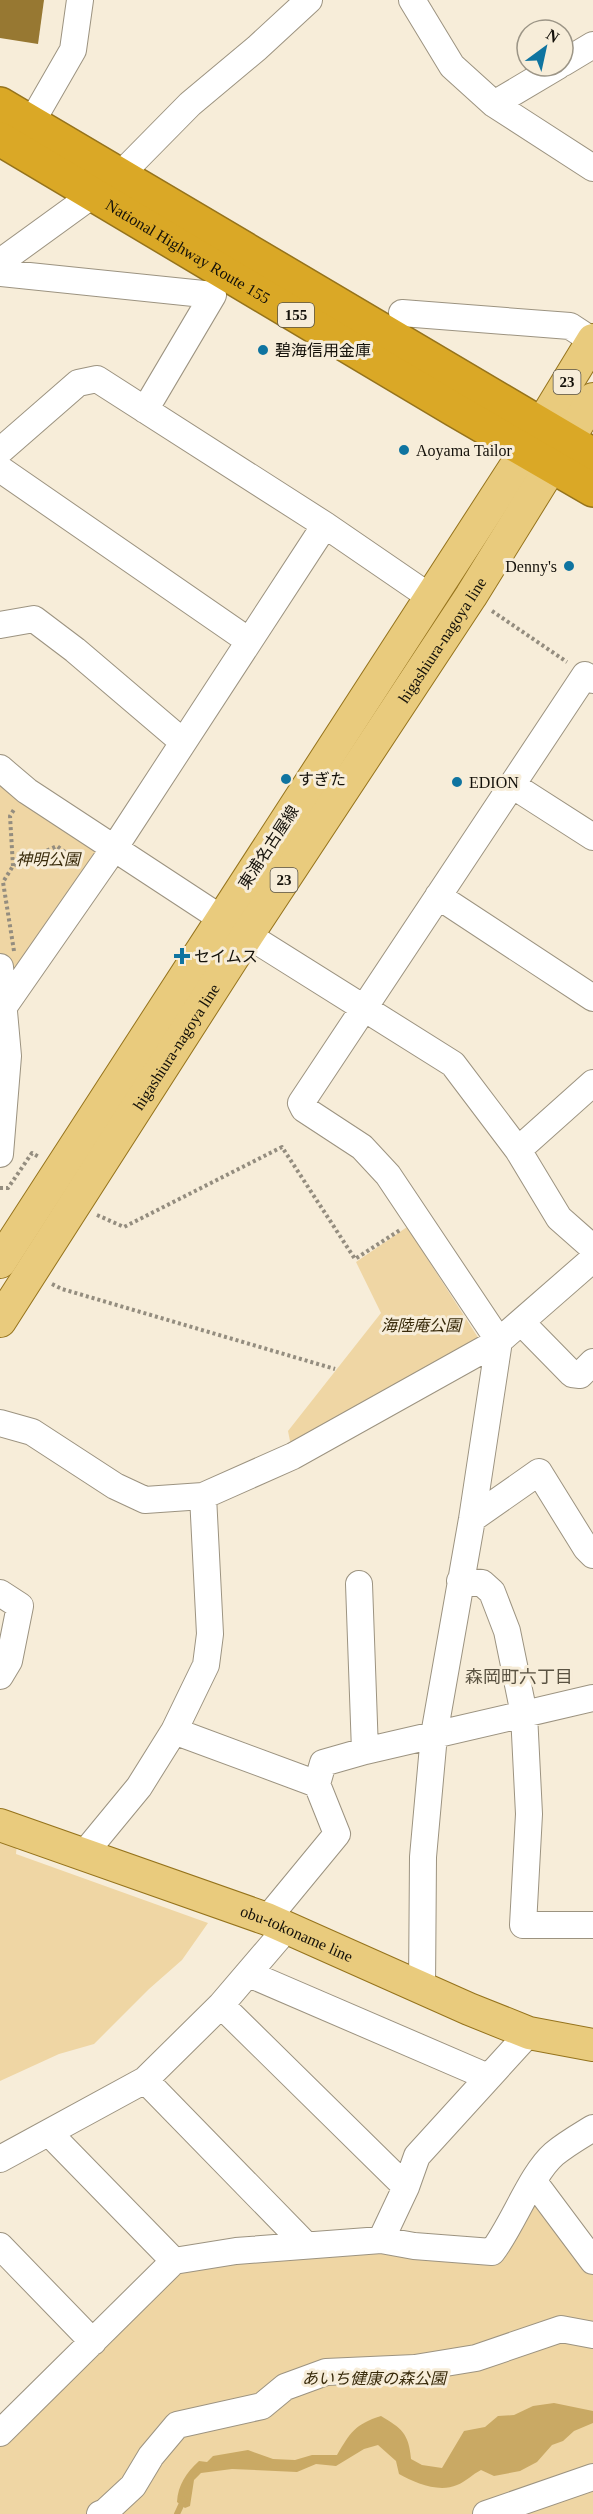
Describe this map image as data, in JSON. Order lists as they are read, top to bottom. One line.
{"streets":{"highway":["National Highway Route 155","155"],"main road":["23","higashiura-nagoya line","東浦名古屋線","obu-tokoname line"]},"crossings":[["National Highway Route 155","higashiura-nagoya line"],["National Highway Route 155","東浦名古屋線"],["higashiura-nagoya line","東浦名古屋線"]],"districts":["森岡町六丁目"],"parks":["神明公園","海陸庵公園","あいち健康の森公園"],"places":{"other":["碧海信用金庫","Aoyama Tailor","Denny's","すぎた","EDION"],"health":["セイムス"]},"north":"top right"}
